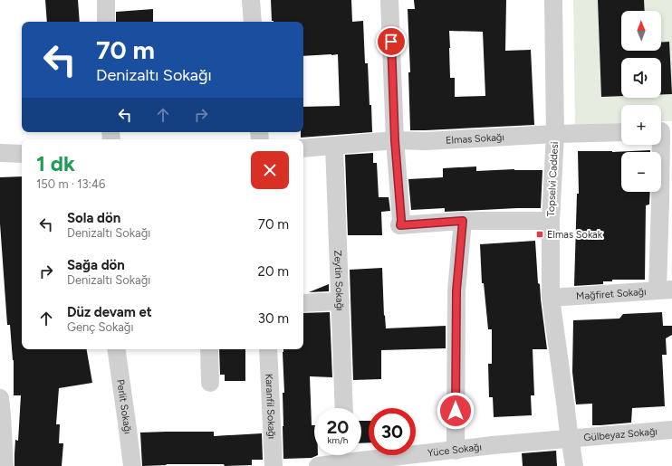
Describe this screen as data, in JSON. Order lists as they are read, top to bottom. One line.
{"streets":{"street":["Elmas Sokağı","Topselvi Caddesi","Zeytin Sokağı","Mağfiret Sokağı","Perlit Sokağı","Karanfil Sokağı","Gülbeyaz Sokağı","Yüce Sokağı"]},"crossings":[["Elmas Sokağı","Topselvi Caddesi"],["Topselvi Caddesi","Mağfiret Sokağı"],["Topselvi Caddesi","Gülbeyaz Sokağı"],["Topselvi Caddesi","Yüce Sokağı"],["Gülbeyaz Sokağı","Yüce Sokağı"]],"places":{"transit":["Elmas Sokak"]},"north":"top","page":{"map_buttons":["+","−"],"turn":["70 m","Denizaltı Sokağı"],"heading":["1 dk","150 m · 13:46"],"list":[{"name":"Sola dön","note":"Denizaltı Sokağı","value":"70 m"},{"name":"Sağa dön","note":"Denizaltı Sokağı","value":"20 m"},{"name":"Düz devam et","note":"Genç Sokağı","value":"30 m"}],"speed":"20 km/h","limit":"30"}}
